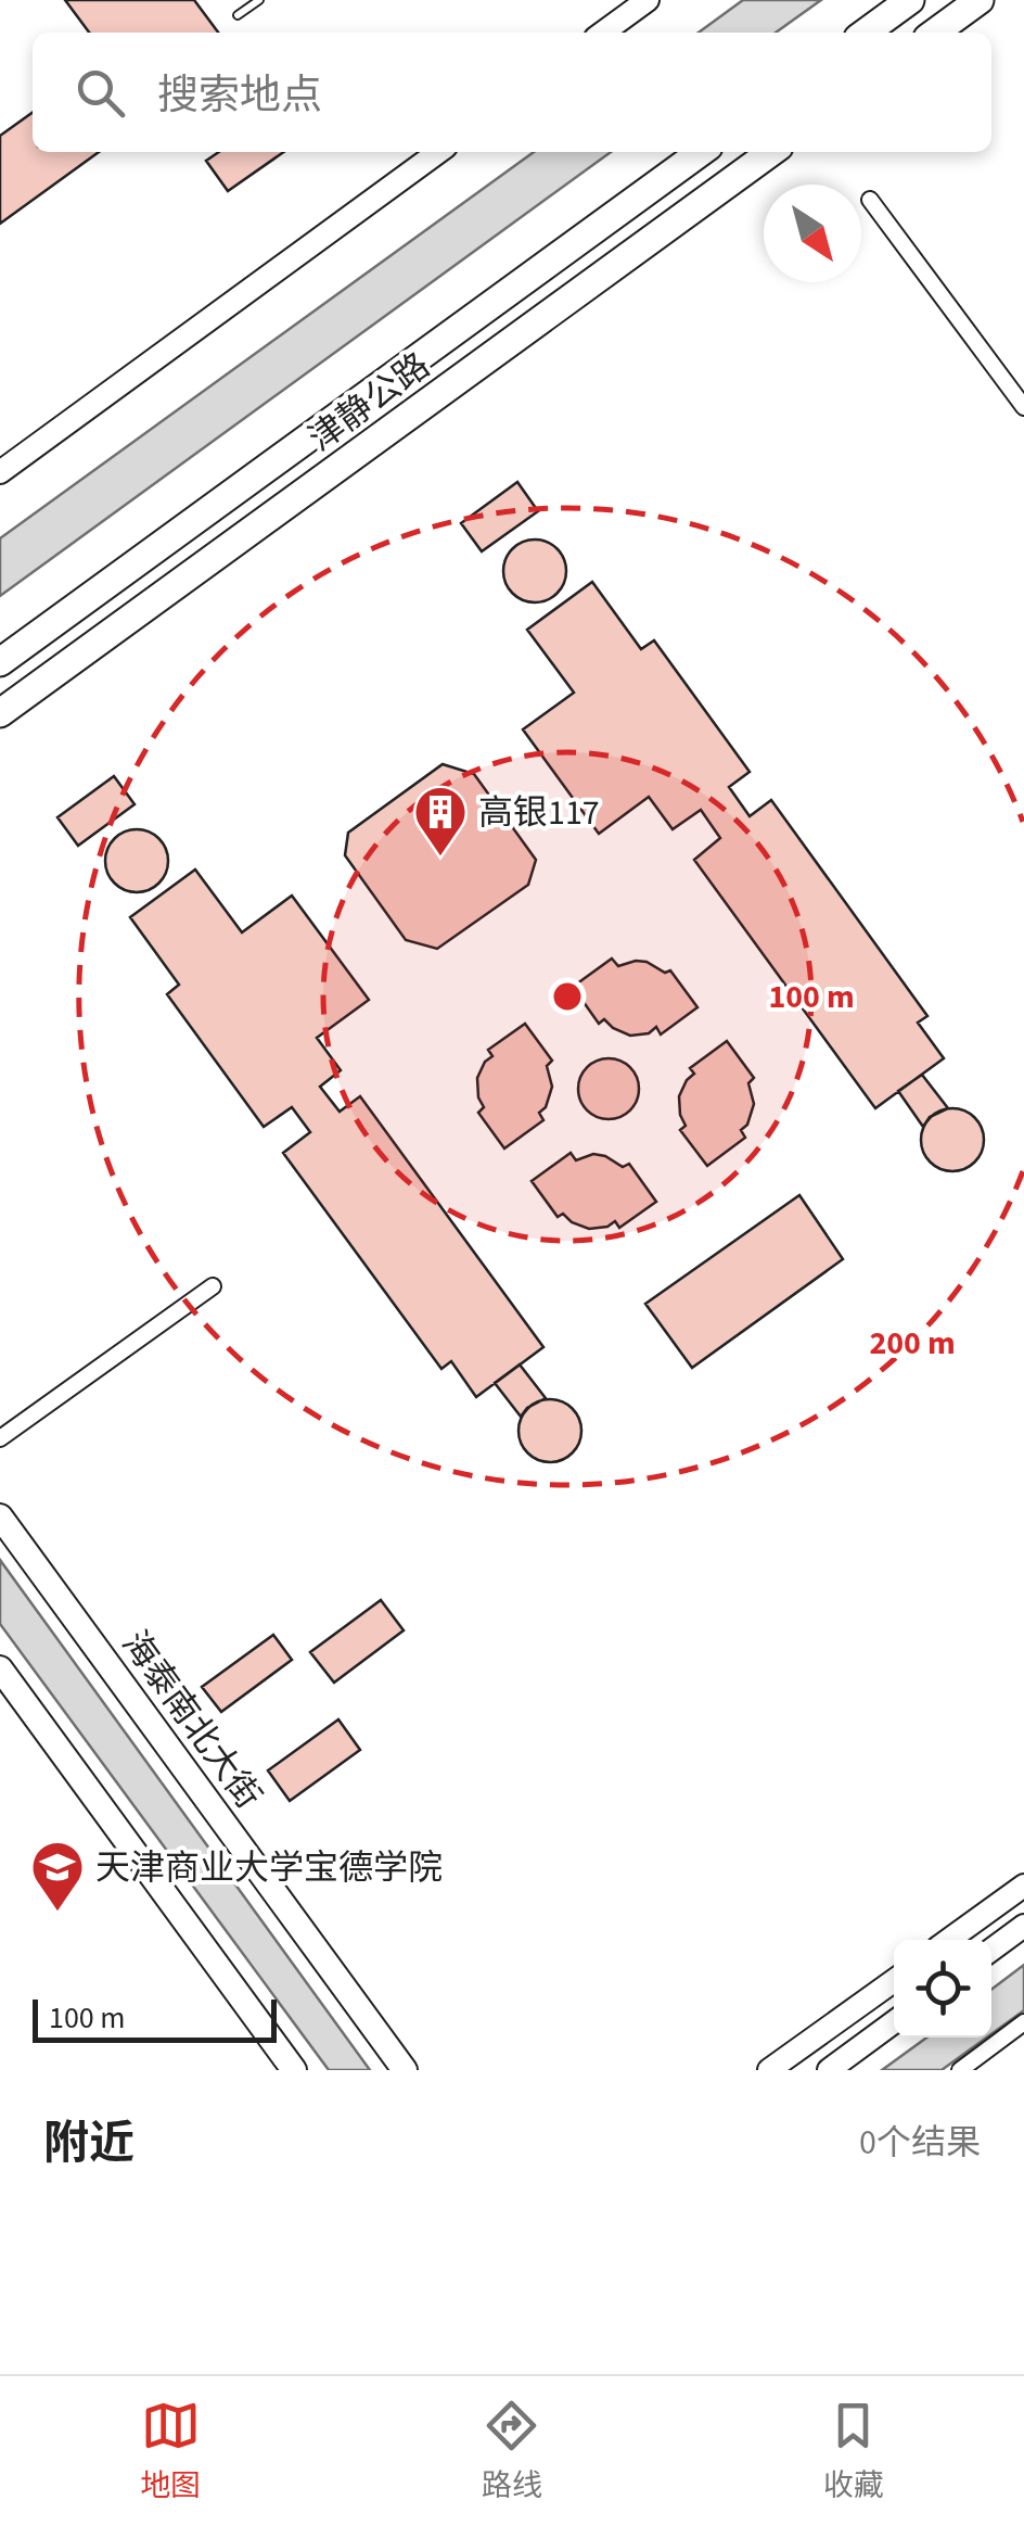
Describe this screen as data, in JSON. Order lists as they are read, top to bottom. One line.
{"streets":{"highway":["津静公路"],"main road":["海泰南北大街"]},"places":{"building":["高银117"],"school or university":["天津商业大学宝德学院"]},"scale_bar":"100 m","north":"bottom right","page":{"search":"搜索地点","scale":"100 m","heading":["附近","0个结果"],"nav":["地图","路线","收藏"]},"rings":["100 m","200 m"]}
